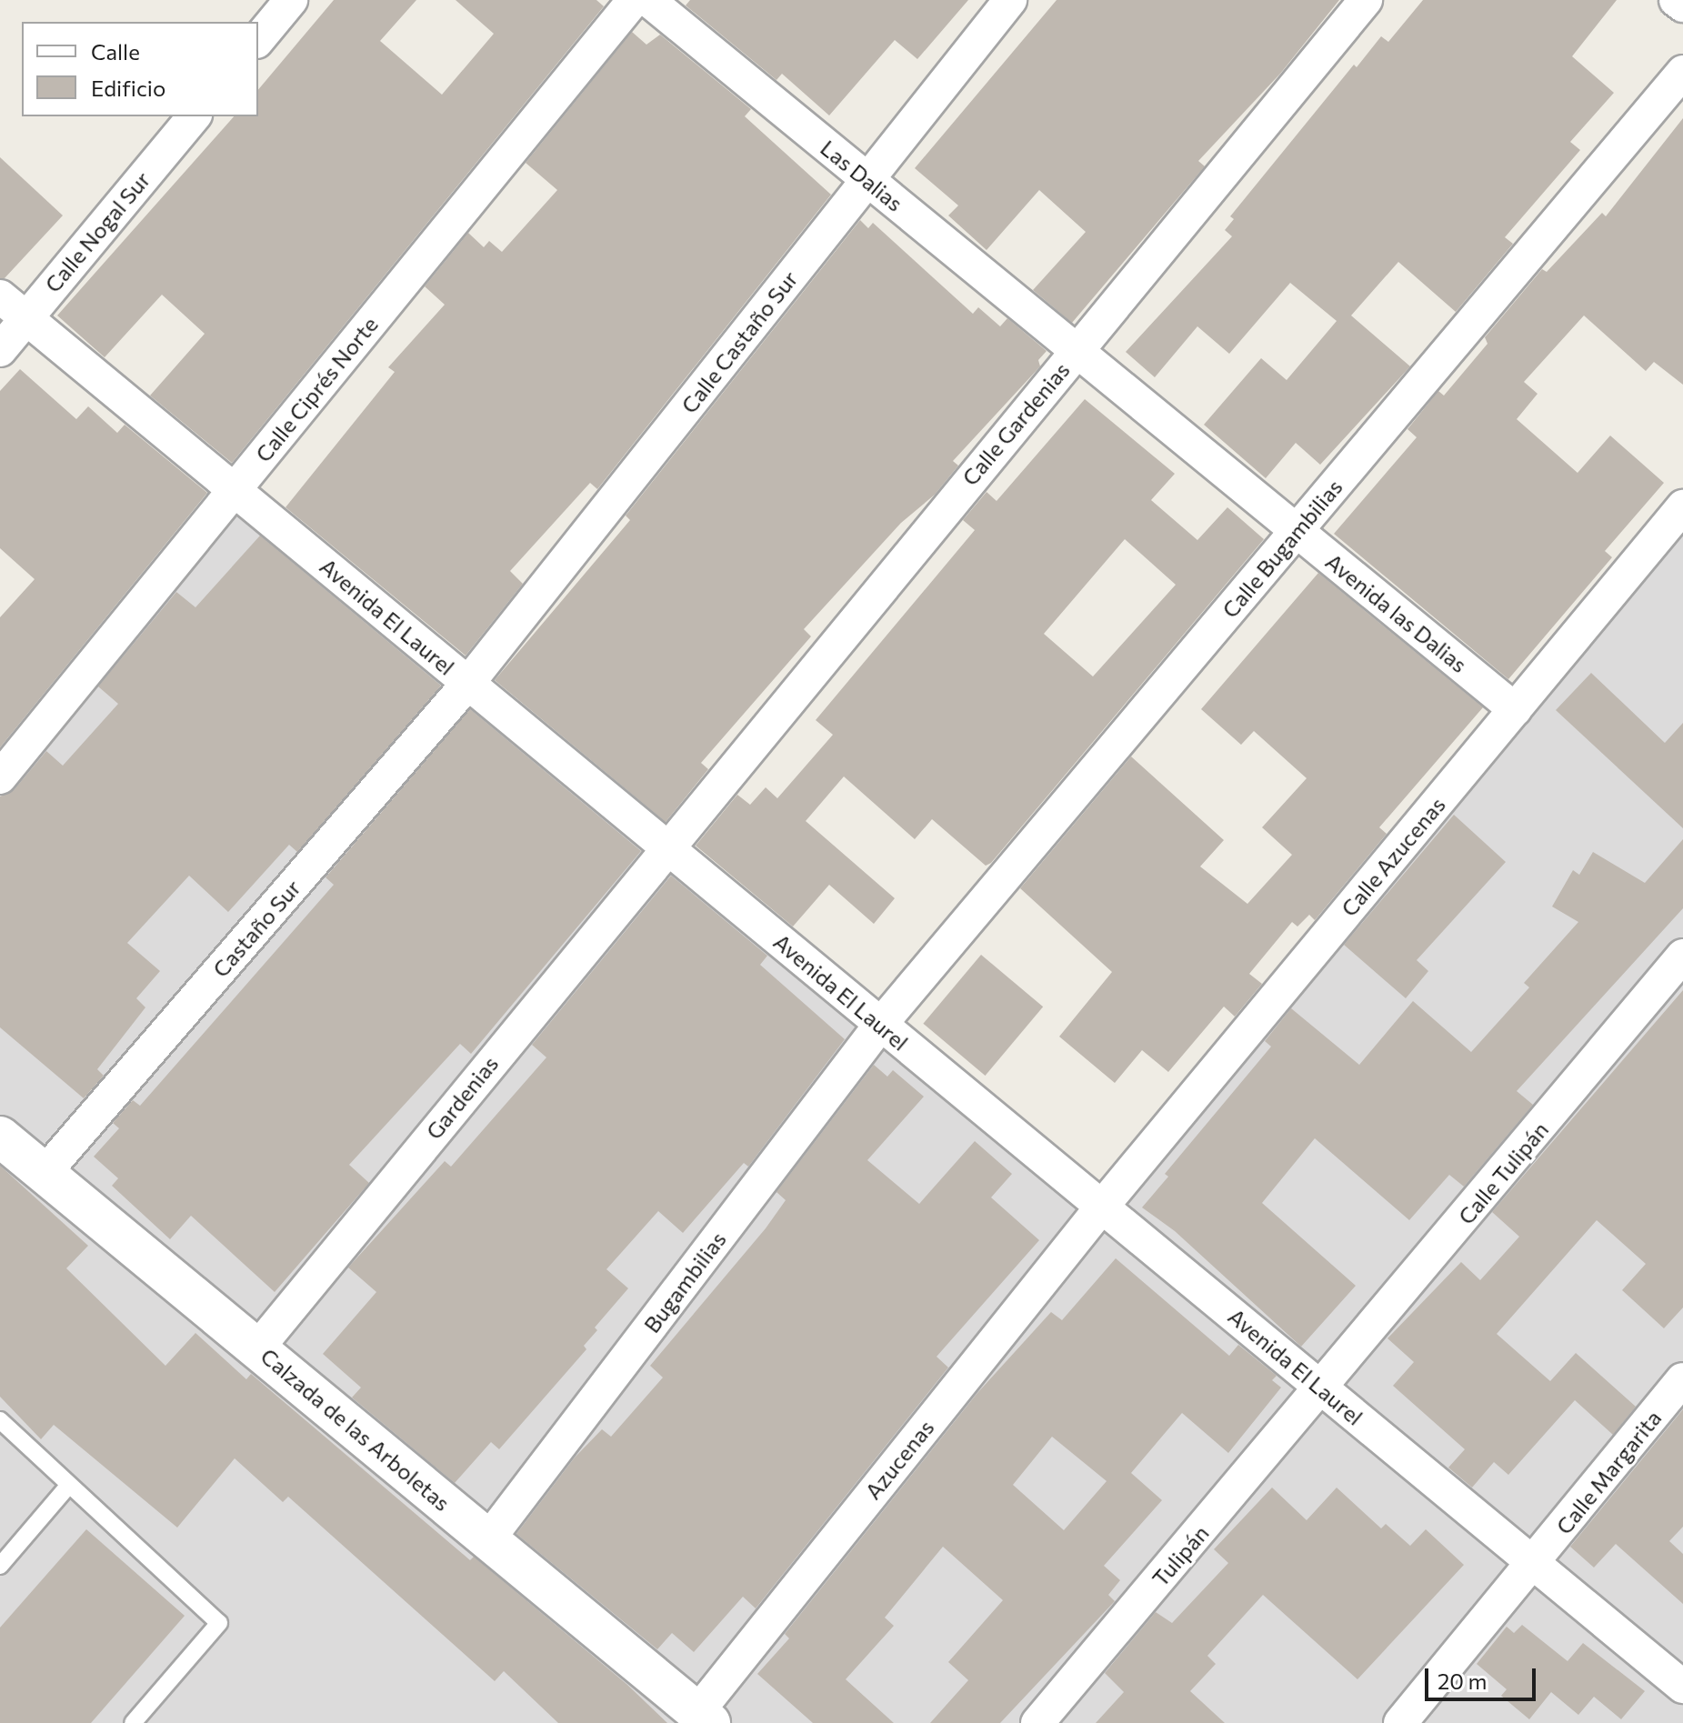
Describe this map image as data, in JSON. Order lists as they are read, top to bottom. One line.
{"streets":{"street":["Las Dalias","Calle Nogal Sur","Calle Castaño Sur","Calle Ciprés Norte","Calle Gardenias","Calle Bugambilias","Avenida las Dalias","Avenida El Laurel","Calle Azucenas","Castaño Sur","Gardenias","Calle Tulipán","Bugambilias","Calzada de las Arboletas","Azucenas","Calle Margarita","Tulipán"]},"crossings":[["Las Dalias","Calle Castaño Sur"],["Las Dalias","Calle Gardenias"],["Las Dalias","Avenida las Dalias"],["Calle Nogal Sur","Avenida El Laurel"],["Calle Castaño Sur","Avenida El Laurel"],["Calle Castaño Sur","Castaño Sur"],["Calle Ciprés Norte","Avenida El Laurel"],["Calle Gardenias","Avenida las Dalias"],["Calle Gardenias","Avenida El Laurel"],["Calle Gardenias","Gardenias"],["Calle Bugambilias","Avenida las Dalias"],["Calle Bugambilias","Avenida El Laurel"],["Calle Bugambilias","Bugambilias"],["Avenida las Dalias","Calle Azucenas"],["Avenida El Laurel","Calle Azucenas"],["Avenida El Laurel","Castaño Sur"],["Avenida El Laurel","Gardenias"],["Avenida El Laurel","Calle Tulipán"],["Avenida El Laurel","Bugambilias"],["Avenida El Laurel","Azucenas"],["Avenida El Laurel","Calle Margarita"],["Avenida El Laurel","Tulipán"],["Calle Azucenas","Azucenas"],["Castaño Sur","Calzada de las Arboletas"],["Gardenias","Calzada de las Arboletas"],["Calle Tulipán","Tulipán"],["Bugambilias","Calzada de las Arboletas"],["Calzada de las Arboletas","Azucenas"]],"legend":["Calle","Edificio"],"scale_bar":"20 m"}
